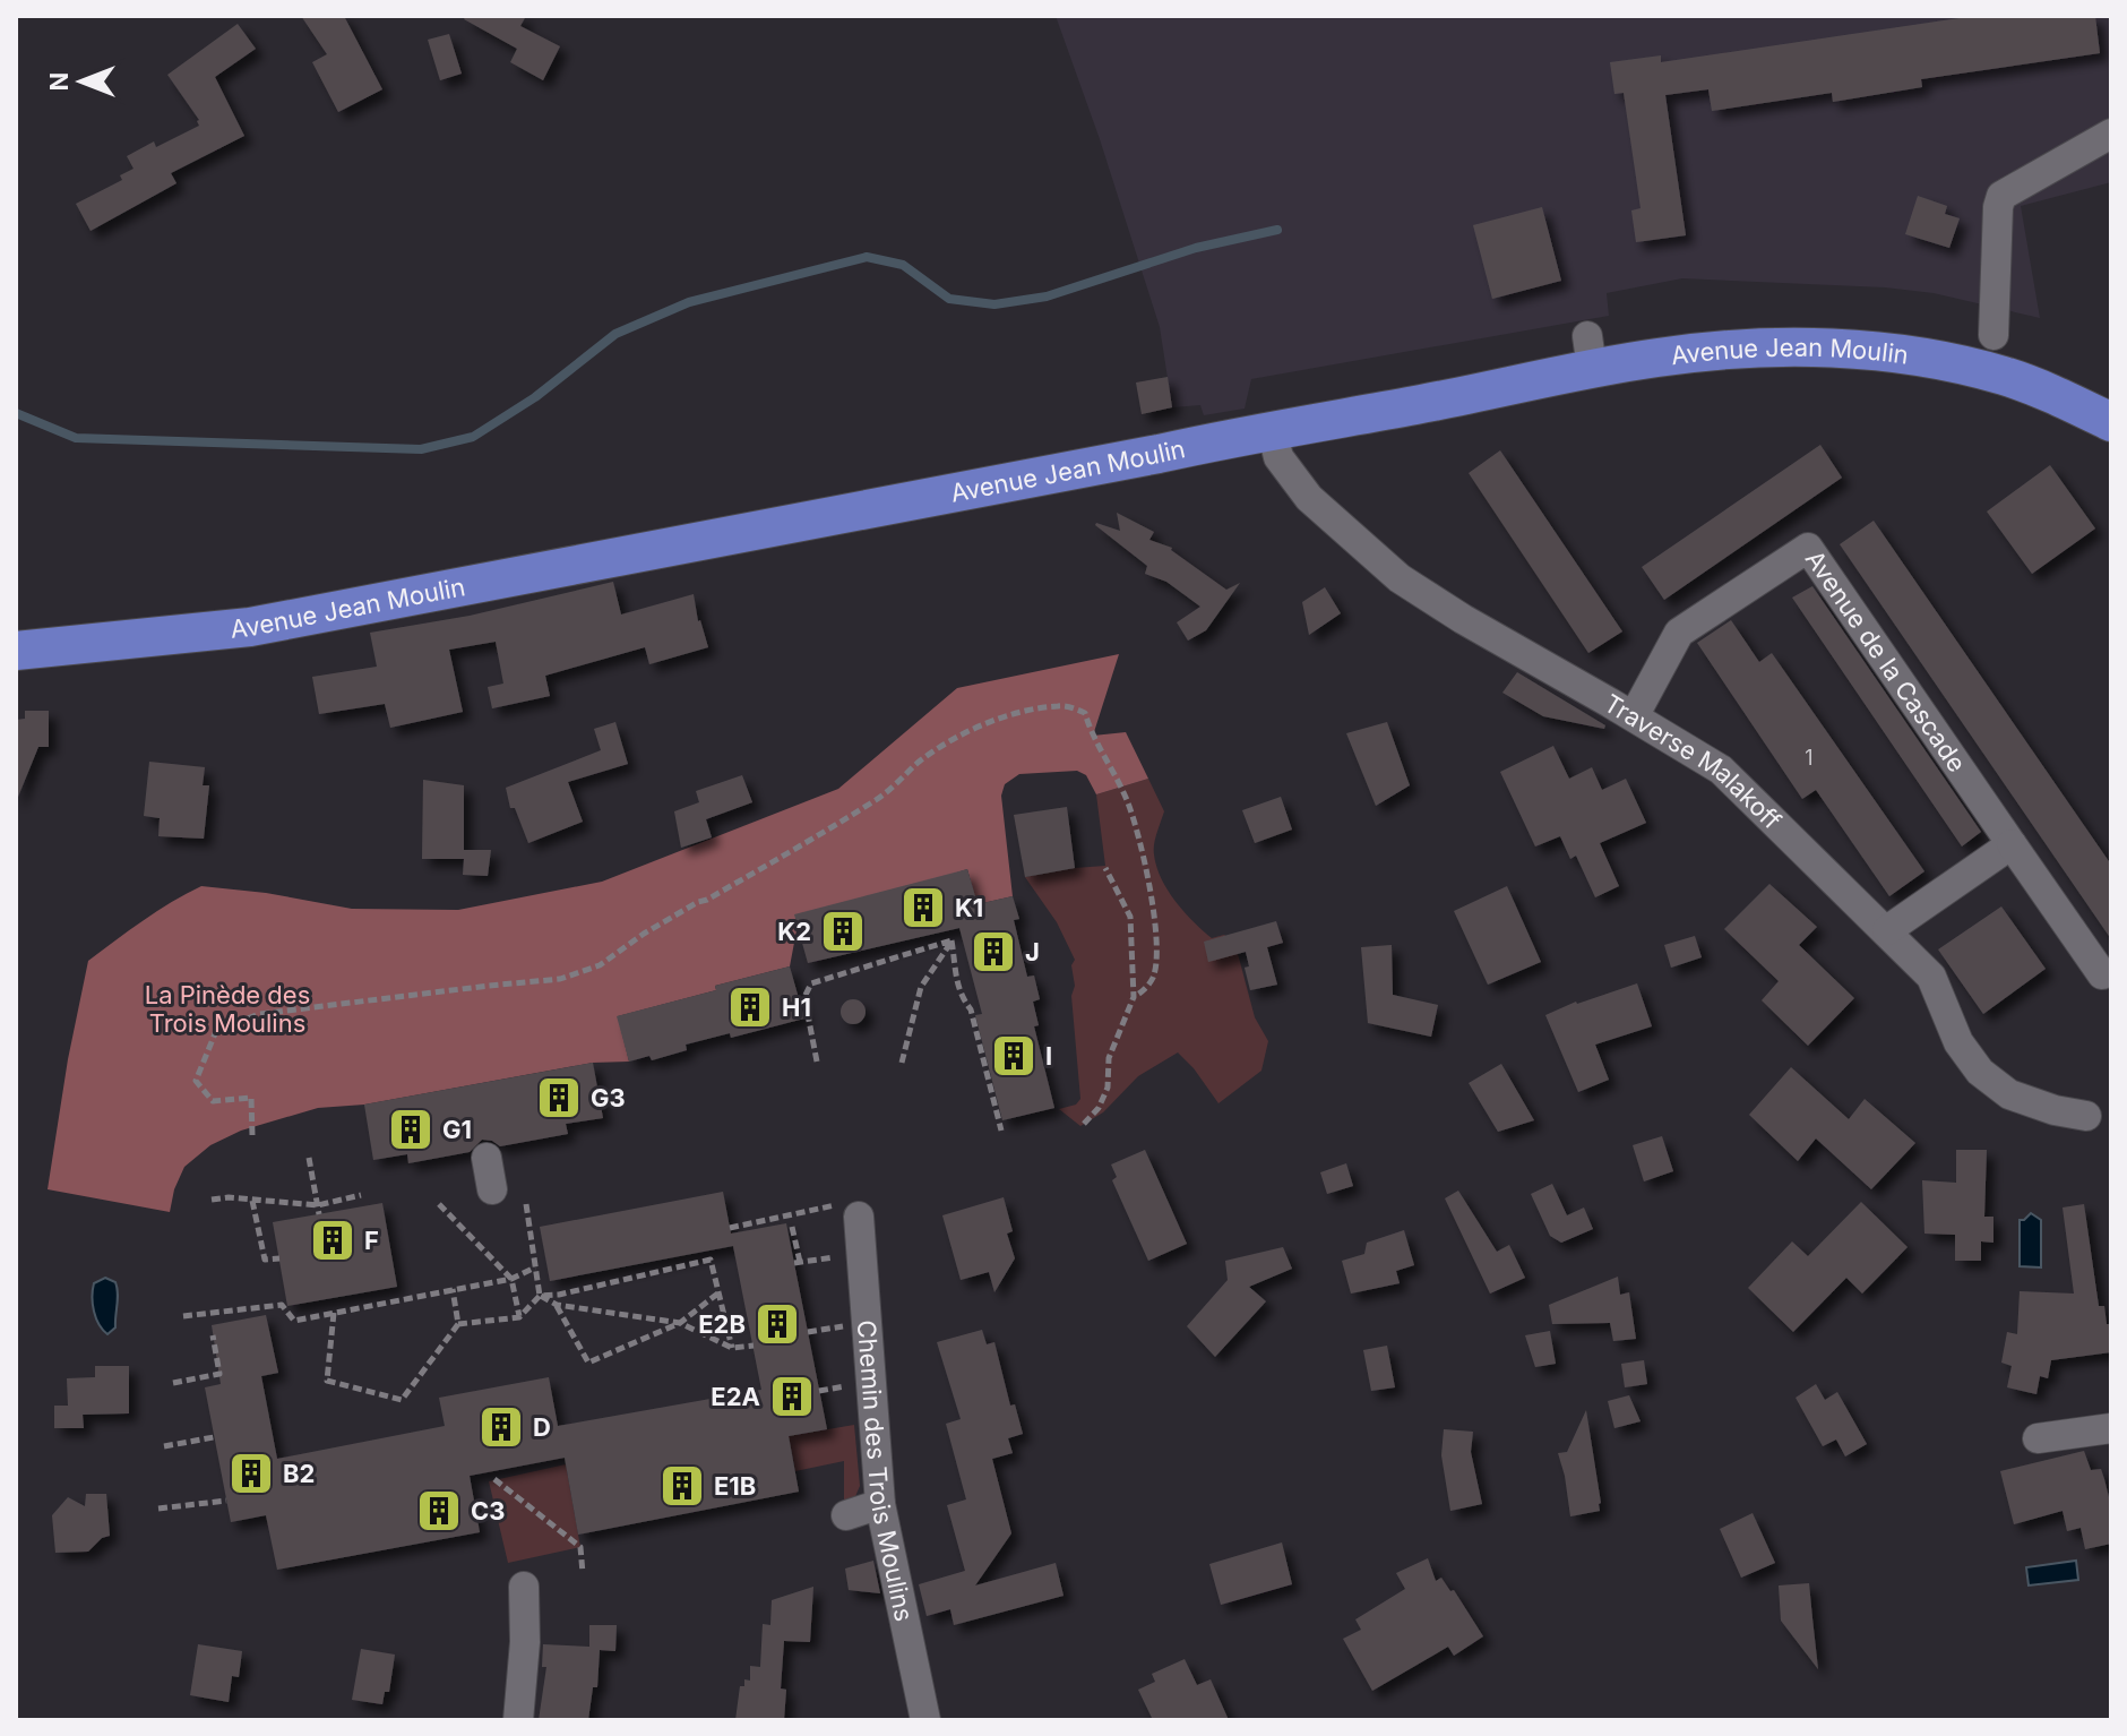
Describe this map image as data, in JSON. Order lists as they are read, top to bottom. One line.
{"streets":{"main road":["Avenue Jean Moulin"],"street":["Avenue de la Cascade","Traverse Malakoff","Chemin des Trois Moulins"]},"crossings":[["Avenue Jean Moulin","Traverse Malakoff"],["Avenue de la Cascade","Traverse Malakoff"]],"parks":["La Pinède des Trois Moulins"],"places":{"building":["K1","K2","J","H1","I","G3","G1","F","E2B","E2A","D","B2","E1B","C3"]},"house_numbers":["1"],"north":"left"}
